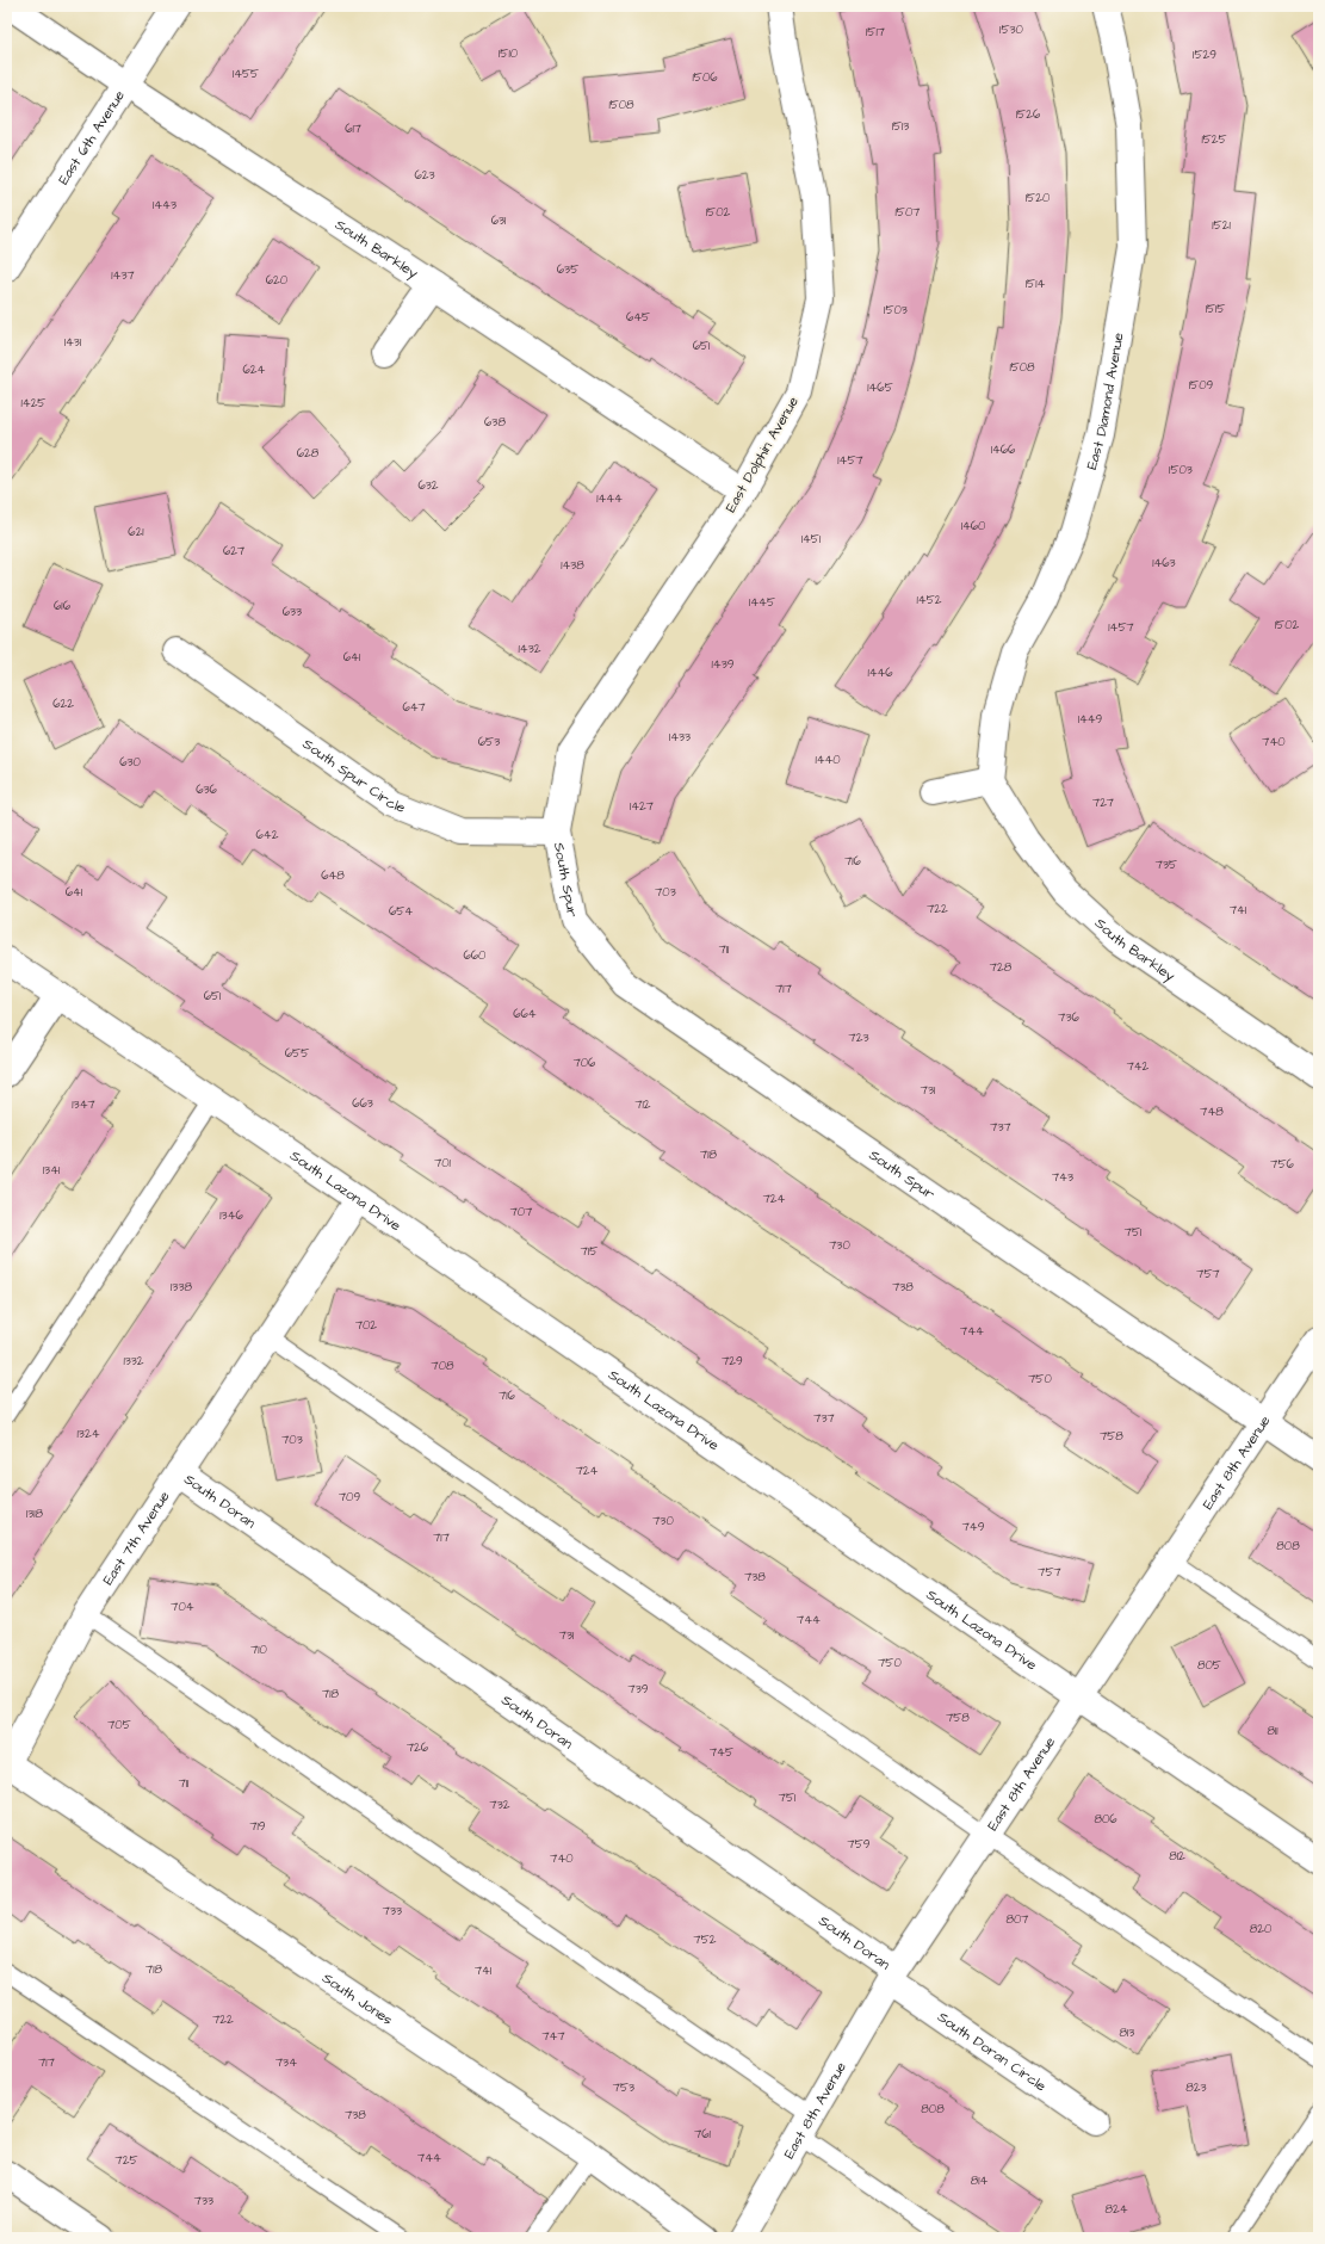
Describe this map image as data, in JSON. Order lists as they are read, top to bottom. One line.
{"streets":{"street":["East 6th Avenue","South Barkley","East Diamond Avenue","East Dolphin Avenue","South Spur Circle","South Spur","South Lazona Drive","East 8th Avenue","South Doran","East 7th Avenue","South Jones","South Doran Circle"]},"crossings":[["East 6th Avenue","South Barkley"],["South Barkley","East Diamond Avenue"],["South Barkley","East Dolphin Avenue"],["East Dolphin Avenue","South Spur Circle"],["East Dolphin Avenue","South Spur"],["South Spur Circle","South Spur"],["South Spur","East 8th Avenue"],["South Lazona Drive","East 8th Avenue"],["South Lazona Drive","East 7th Avenue"],["East 8th Avenue","South Doran"],["East 8th Avenue","South Doran Circle"],["South Doran","East 7th Avenue"],["South Doran","South Doran Circle"],["East 7th Avenue","South Jones"]],"house_numbers":["1530","1517","1510","1529","1455","1506","1508","1526","1513","617","1525","623","1520","1443","1502","1507","631","1521","635","1437","620","1514","1515","1503","645","1431","651","1508","624","1509","1465","1425","638","1466","628","1457","1503","632","1444","1460","621","1451","627","1463","1438","1452","1445","616","633","1502","1457","1432","641","1439","1446","622","647","1449","1433","653","740","1440","630","636","727","1427","642","716","735","648","641","703","722","741","654","711","660","728","717","651","664","736","723","655","706","742","731","663","1347","712","748","737","718","701","756","1341","743","724","707","1346","751","730","715","757","1338","738","702","744","1332","729","708","750","716","737","1324","758","703","724","709","1318","730","749","717","808","757","738","704","744","731","710","750","805","739","718","758","705","811","726","745","711","751","732","806","719","759","812","740","733","807","820","752","718","741","722","813","747","717","734","753","823","808","738","761","744","725","814","733","824"]}
